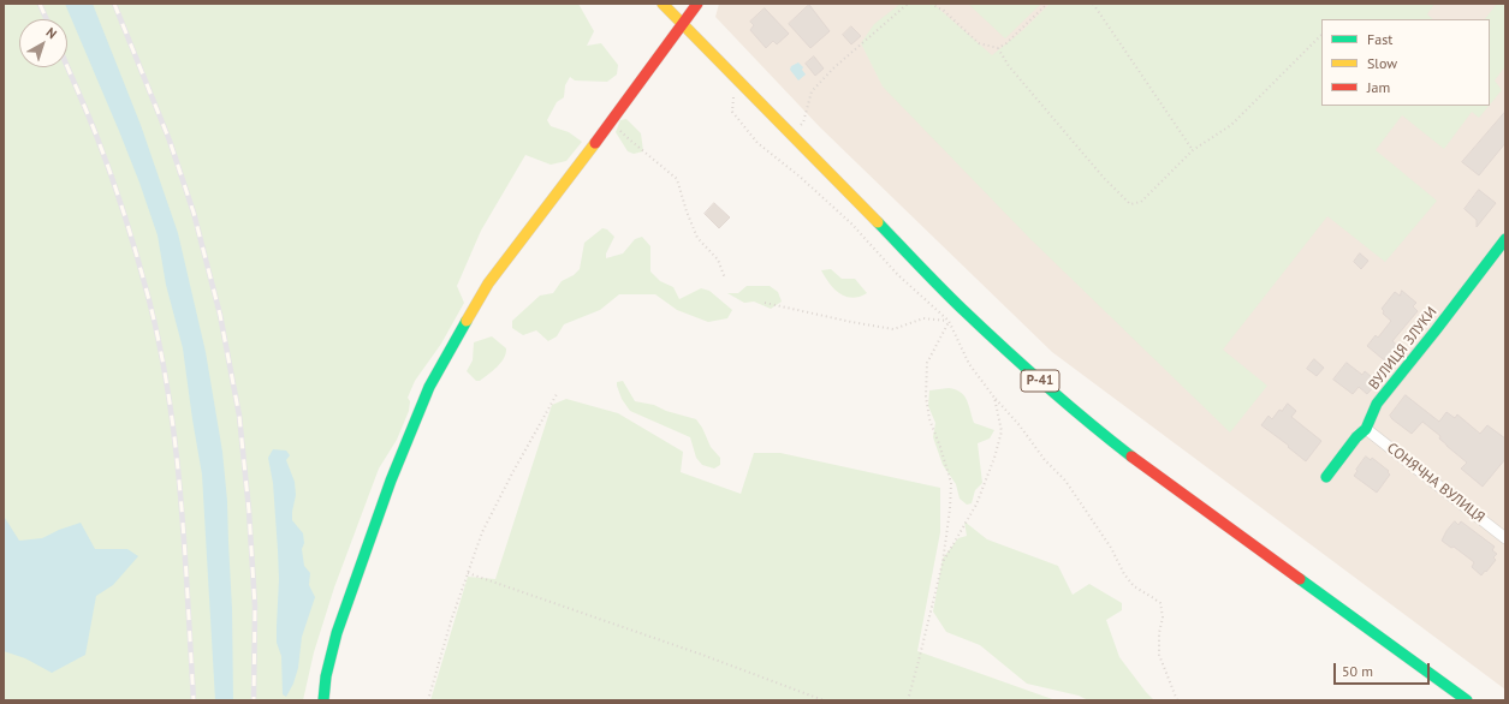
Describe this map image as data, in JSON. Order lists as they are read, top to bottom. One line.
{"streets":{"main road":["ВУЛИЦЯ ЗЛУКИ","Р-41"],"street":["СОНЯЧНА ВУЛИЦЯ"]},"crossings":[["ВУЛИЦЯ ЗЛУКИ","СОНЯЧНА ВУЛИЦЯ"]],"legend":["Fast","Slow","Jam"],"scale_bar":"50 m","north":"top right"}
